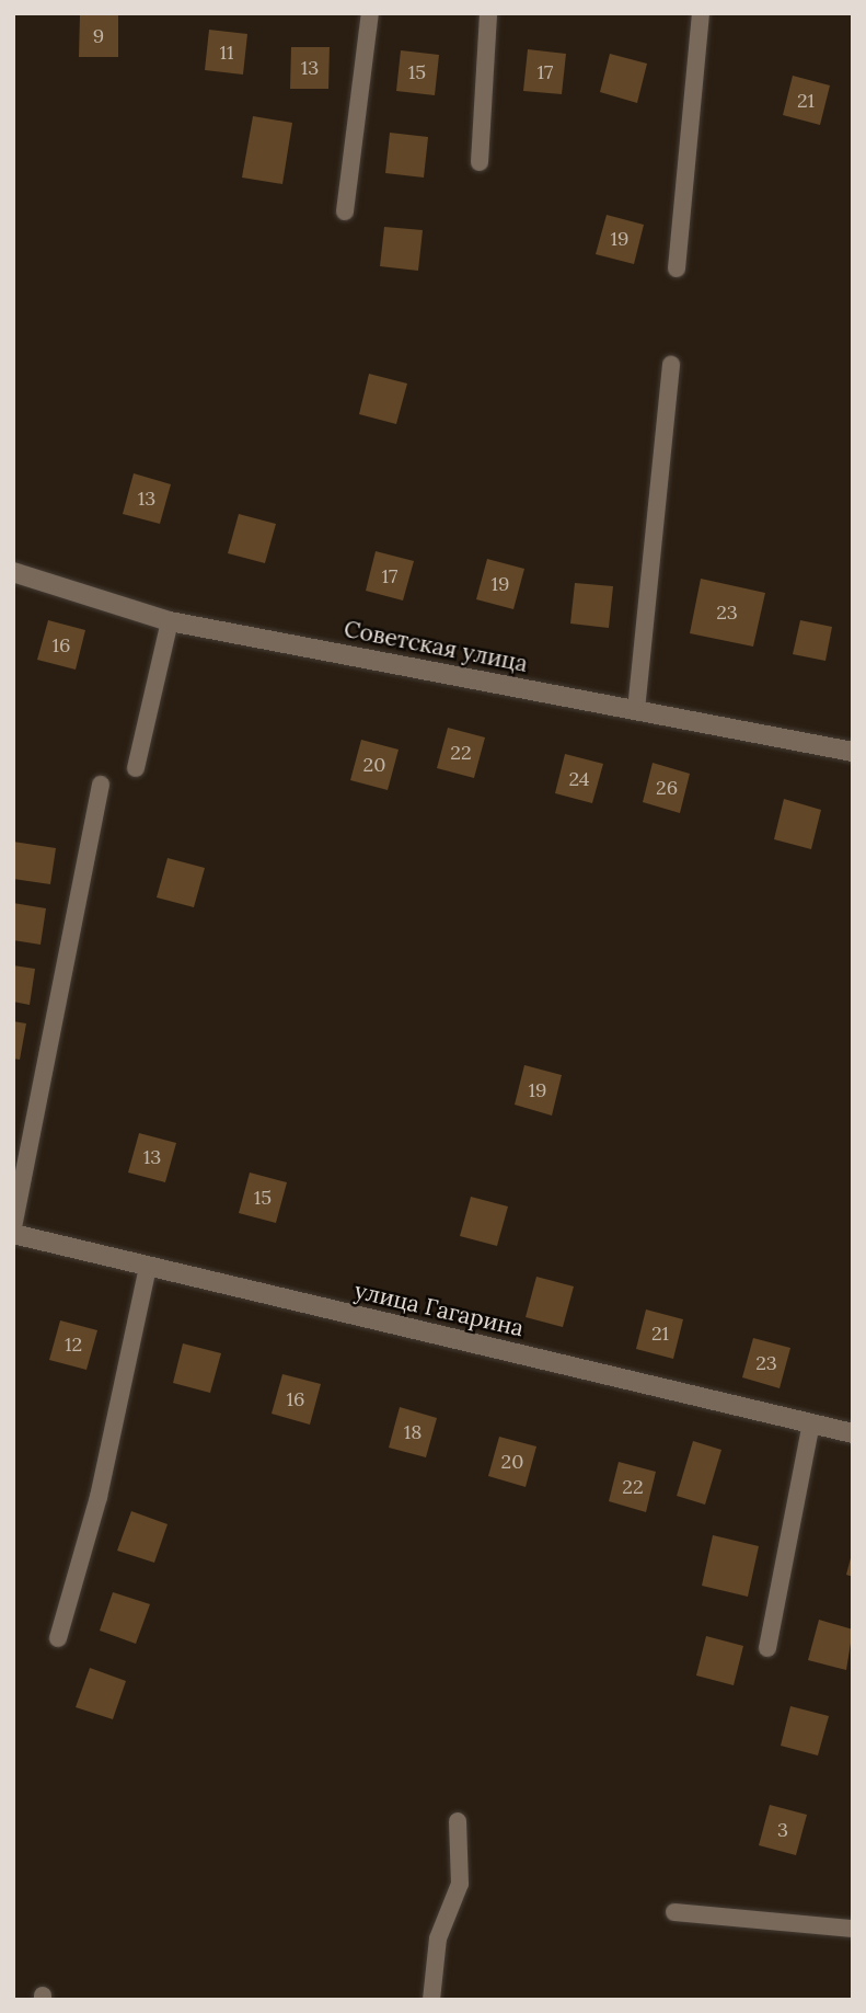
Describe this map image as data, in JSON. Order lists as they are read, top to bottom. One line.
{"streets":{"street":["Советская улица","улица Гагарина"]},"house_numbers":["9","11","13","15","17","21","19","13","17","19","23","16","22","20","24","26","19","13","15","21","12","23","16","18","20","22","3"]}
